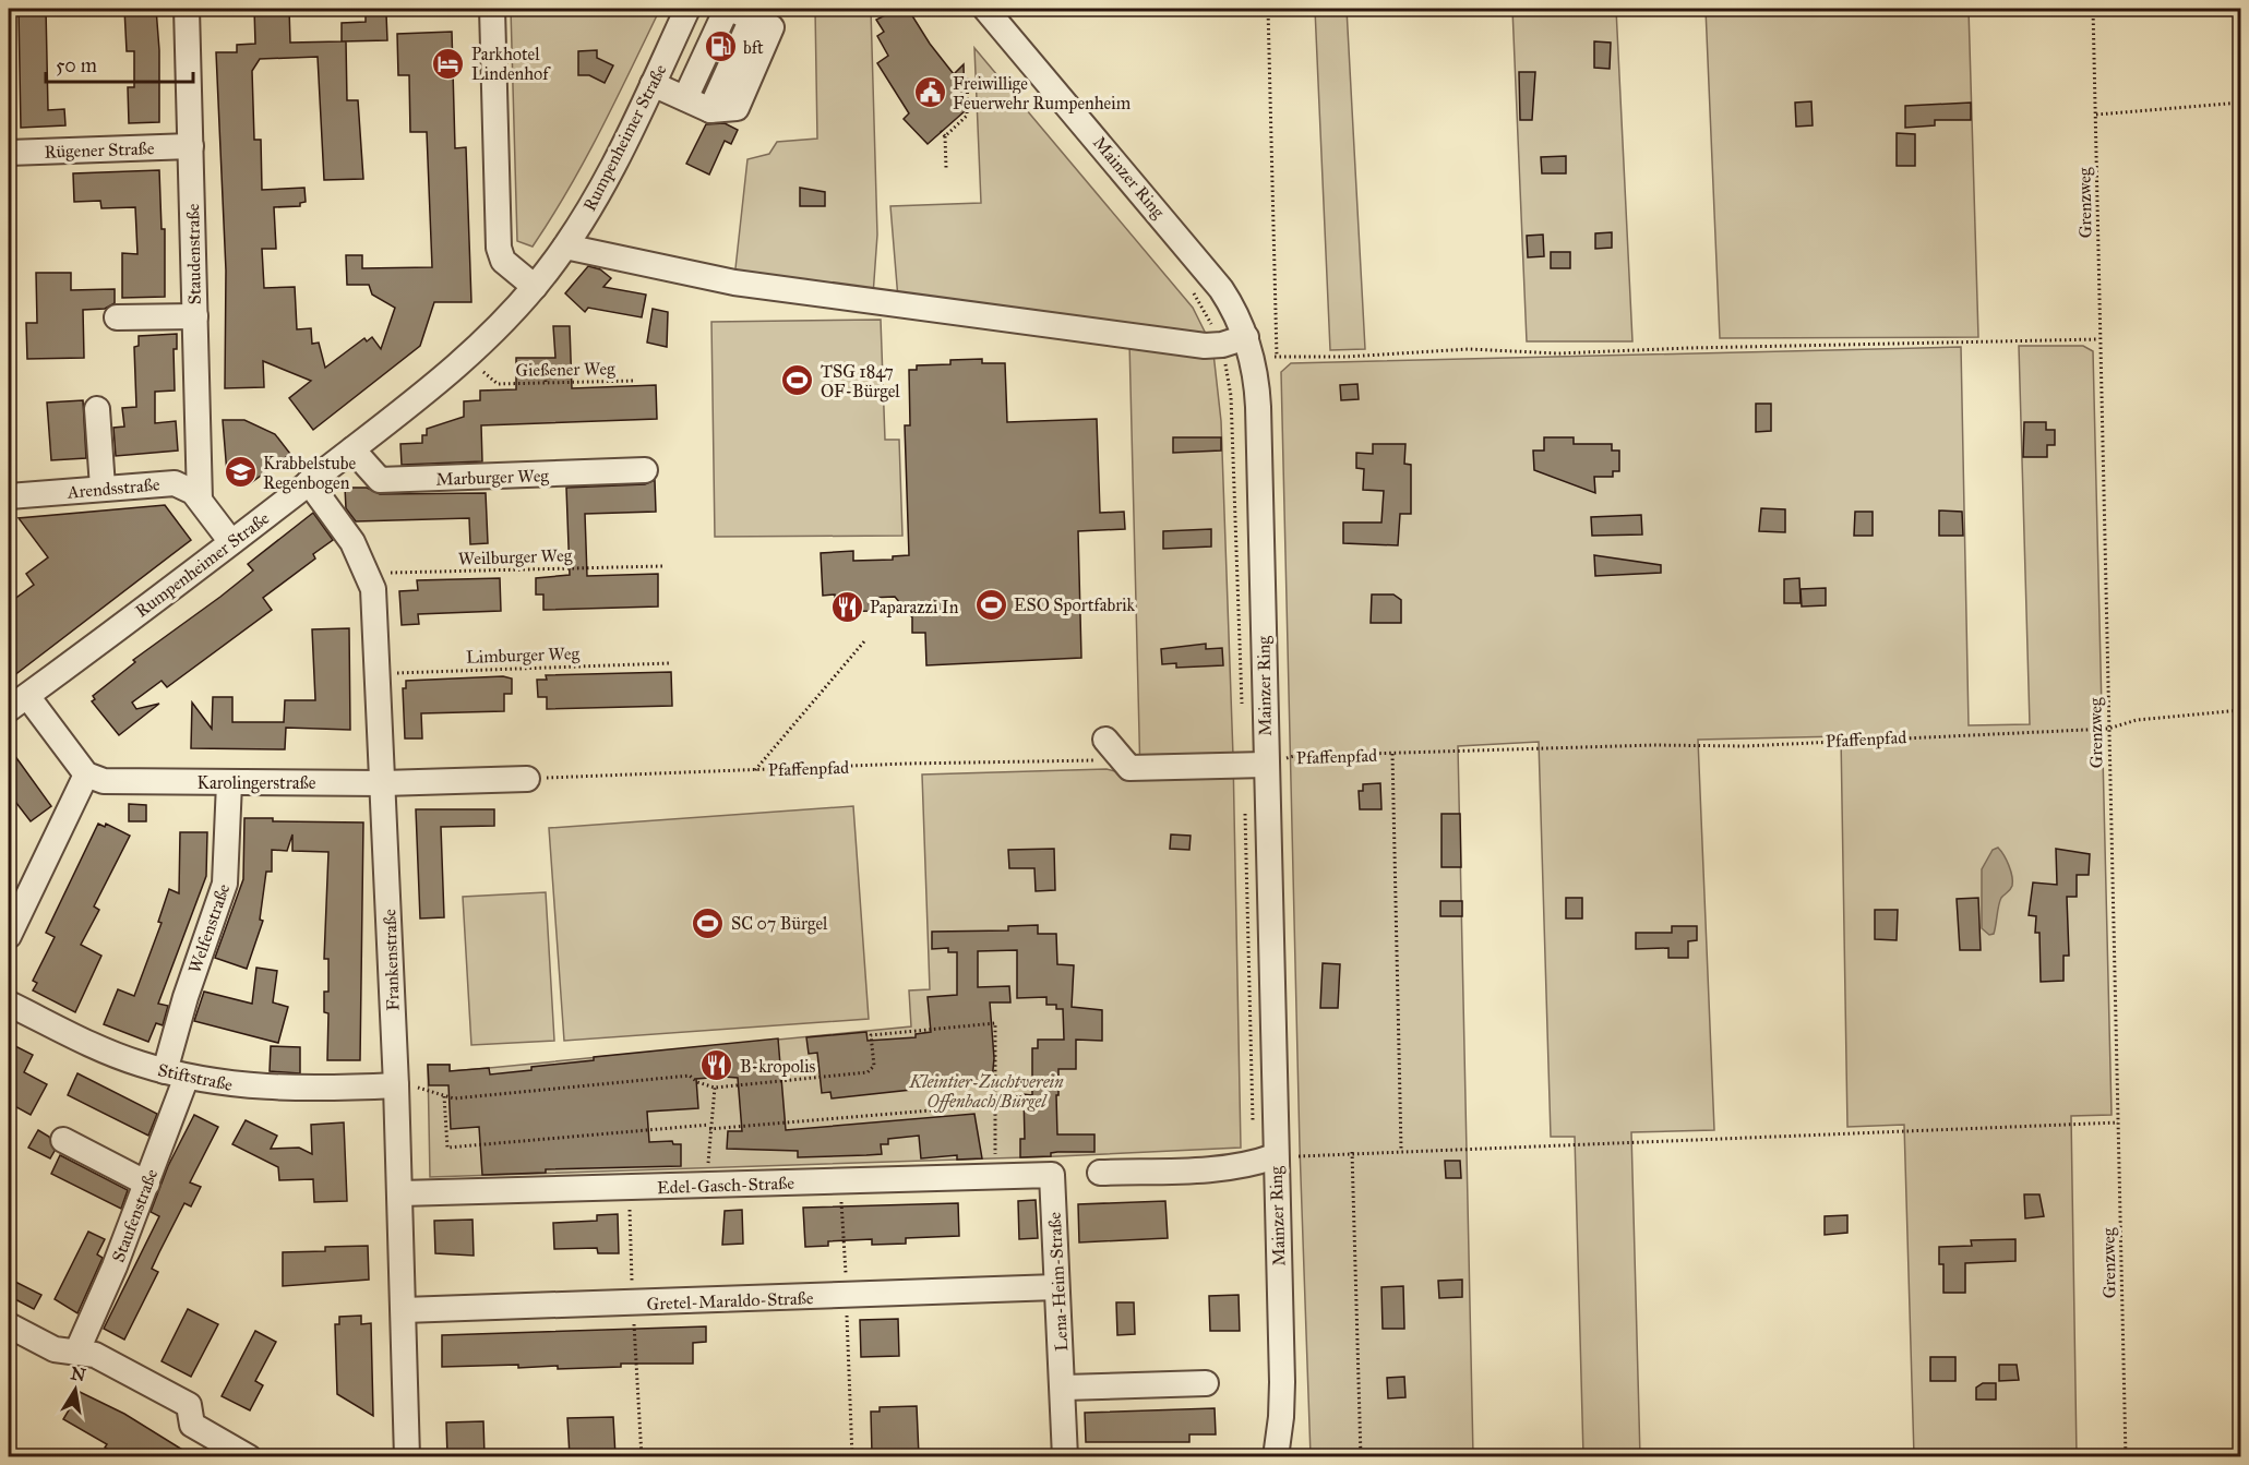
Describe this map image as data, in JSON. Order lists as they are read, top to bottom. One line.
{"streets":{"street":["Rumpenheimer Straße","Rügener Straße","Mainzer Ring","Staudenstraße","Marburger Weg","Arendsstraße","Karolingerstraße","Welfenstraße","Frankenstraße","Stiftstraße","Edel-Gasch-Straße","Staufenstraße","Lena-Heim-Straße","Gretel-Maraldo-Straße"],"path":["Grenzweg","Gießener Weg","Weilburger Weg","Limburger Weg","Pfaffenpfad"]},"crossings":[["Rumpenheimer Straße","Gießener Weg"],["Rumpenheimer Straße","Marburger Weg"],["Rumpenheimer Straße","Arendsstraße"],["Rumpenheimer Straße","Frankenstraße"],["Rügener Straße","Staudenstraße"],["Mainzer Ring","Pfaffenpfad"],["Grenzweg","Pfaffenpfad"],["Staudenstraße","Arendsstraße"],["Weilburger Weg","Frankenstraße"],["Limburger Weg","Frankenstraße"],["Pfaffenpfad","Karolingerstraße"],["Karolingerstraße","Welfenstraße"],["Karolingerstraße","Frankenstraße"],["Welfenstraße","Stiftstraße"],["Welfenstraße","Staufenstraße"],["Frankenstraße","Stiftstraße"],["Frankenstraße","Edel-Gasch-Straße"],["Frankenstraße","Gretel-Maraldo-Straße"],["Stiftstraße","Staufenstraße"],["Edel-Gasch-Straße","Lena-Heim-Straße"],["Lena-Heim-Straße","Gretel-Maraldo-Straße"]],"parks":["Kleintier-Zuchtverein Offenbach/Bürgel"],"places":{"fuel station":["bft"],"hotel":["Parkhotel Lindenhof"],"public building":["Freiwillige Feuerwehr Rumpenheim"],"sports":["TSG 1847 OF-Bürgel","ESO Sportfabrik","SC 07 Bürgel"],"school or university":["Krabbelstube Regenbogen"],"restaurant":["Paparazzi In","B-kropolis"]},"scale_bar":"50 m","north":"top"}
